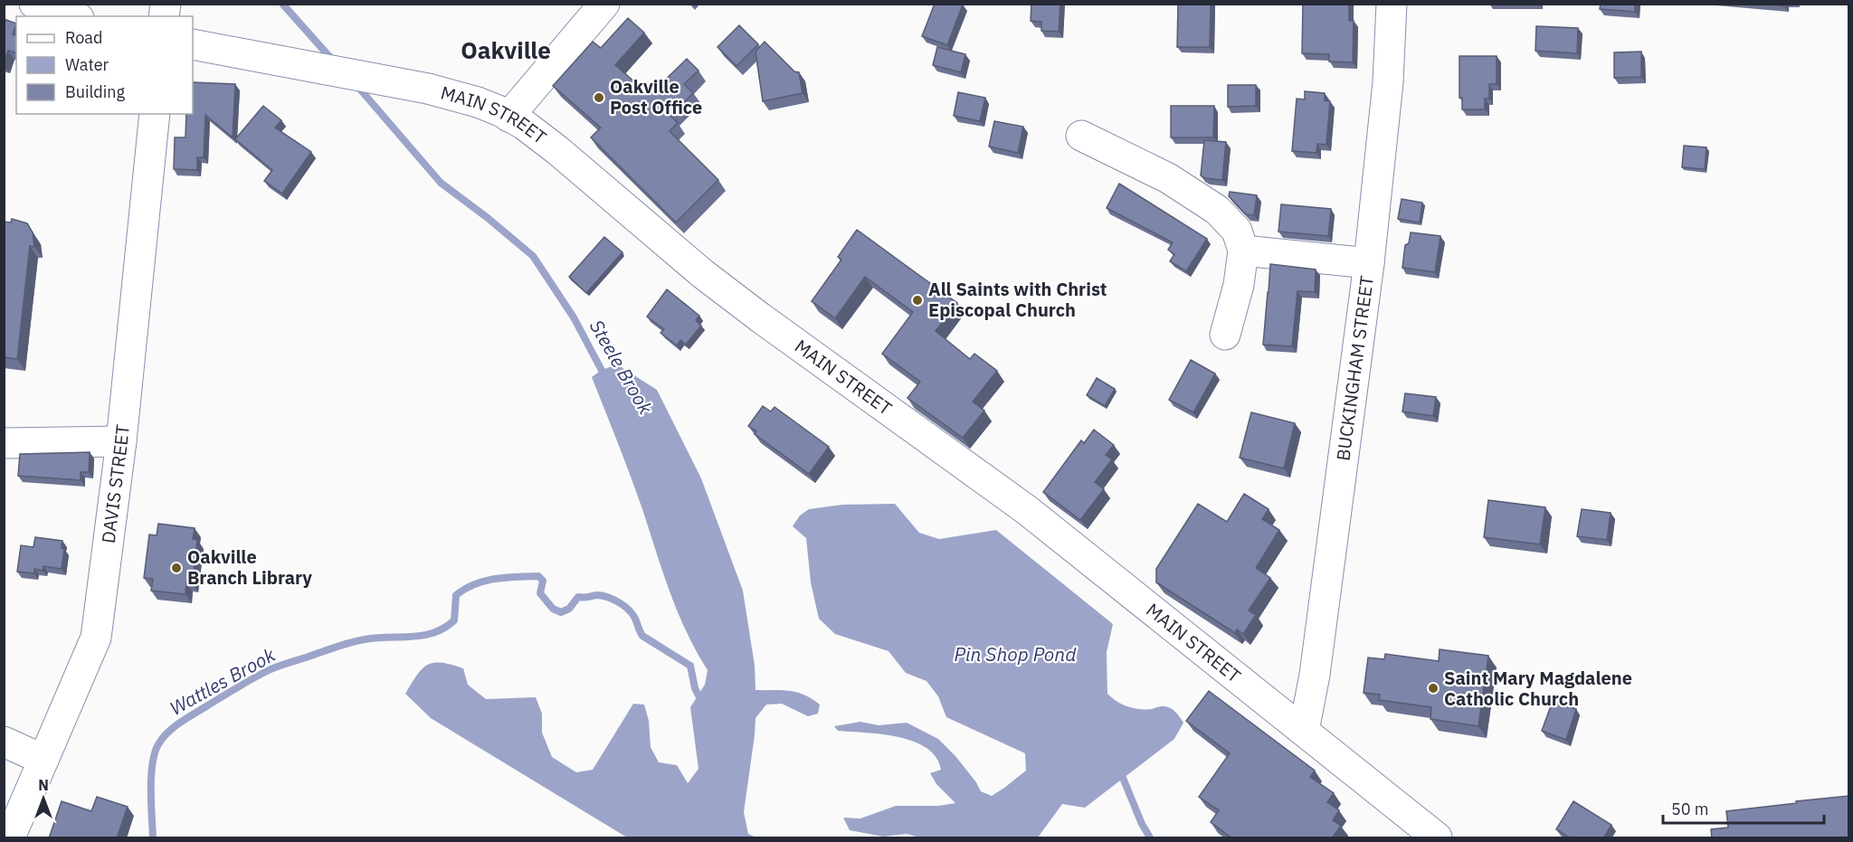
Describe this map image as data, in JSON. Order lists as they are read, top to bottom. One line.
{"streets":{"main road":["MAIN STREET","BUCKINGHAM STREET","DAVIS STREET"]},"crossings":[["MAIN STREET","BUCKINGHAM STREET"]],"districts":["Oakville"],"water":["Steele Brook","Pin Shop Pond","Wattles Brook"],"places":["Oakville Post Office","All Saints with Christ Episcopal Church","Oakville Branch Library","Saint Mary Magdalene Catholic Church"],"legend":["Road","Water","Building"],"scale_bar":"50 m","north":"top"}
